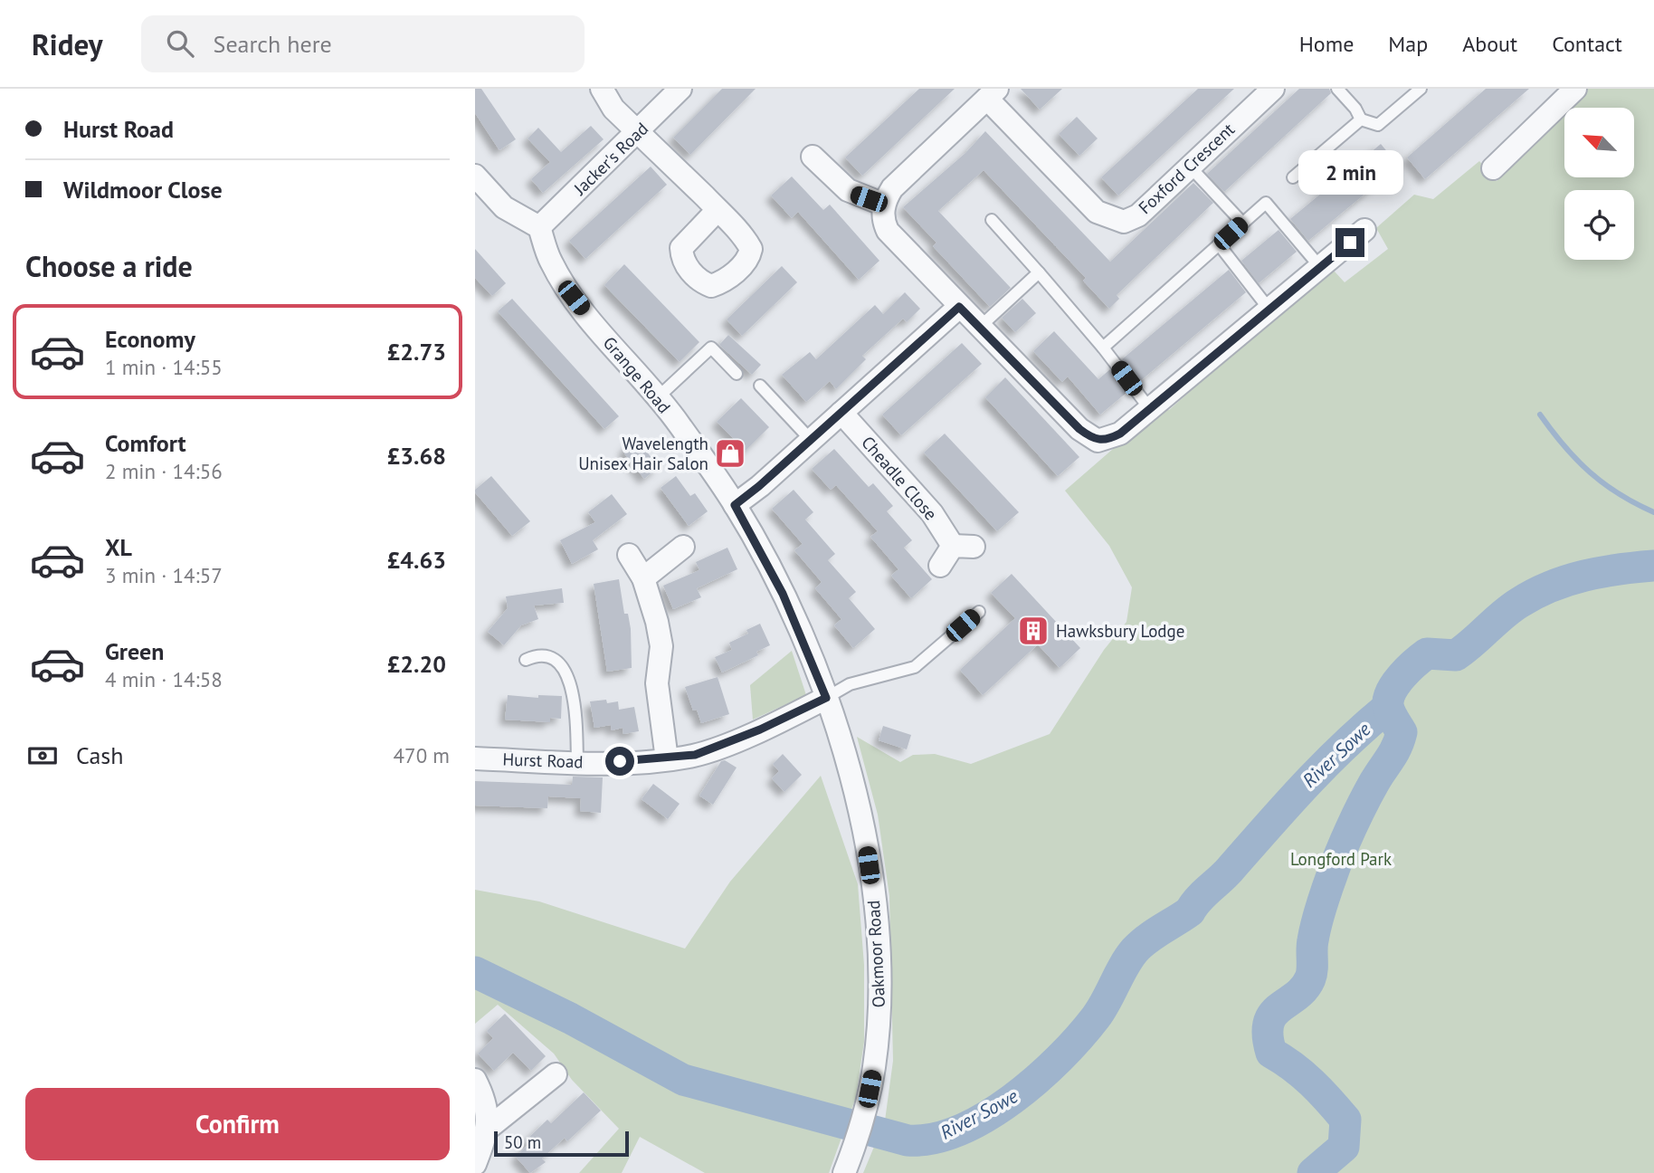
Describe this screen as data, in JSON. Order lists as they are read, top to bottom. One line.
{"streets":{"street":["Jacker's Road","Foxford Crescent","Grange Road","Cheadle Close","Hurst Road","Oakmoor Road"]},"crossings":[["Jacker's Road","Grange Road"],["Grange Road","Hurst Road"],["Grange Road","Oakmoor Road"],["Hurst Road","Oakmoor Road"]],"water":["River Sowe"],"parks":["Longford Park"],"places":{"shop":["Wavelength Unisex Hair Salon"],"building":["Hawksbury Lodge"]},"scale_bar":"50 m","north":"top left","page":{"header":"Ridey","search":"Search here","nav":["Home","Map","About","Contact"],"banner":["Hurst Road","Wildmoor Close"],"bubble":"2 min","heading":"Choose a ride","list":[{"name":"Economy","note":"1 min · 14:55","value":"£2.73"},{"name":"Comfort","note":"2 min · 14:56","value":"£3.68"},{"name":"XL","note":"3 min · 14:57","value":"£4.63"},{"name":"Green","note":"4 min · 14:58","value":"£2.20"}],"pay":["Cash","470 m"],"buttons":"Confirm","scale":"50 m"}}
